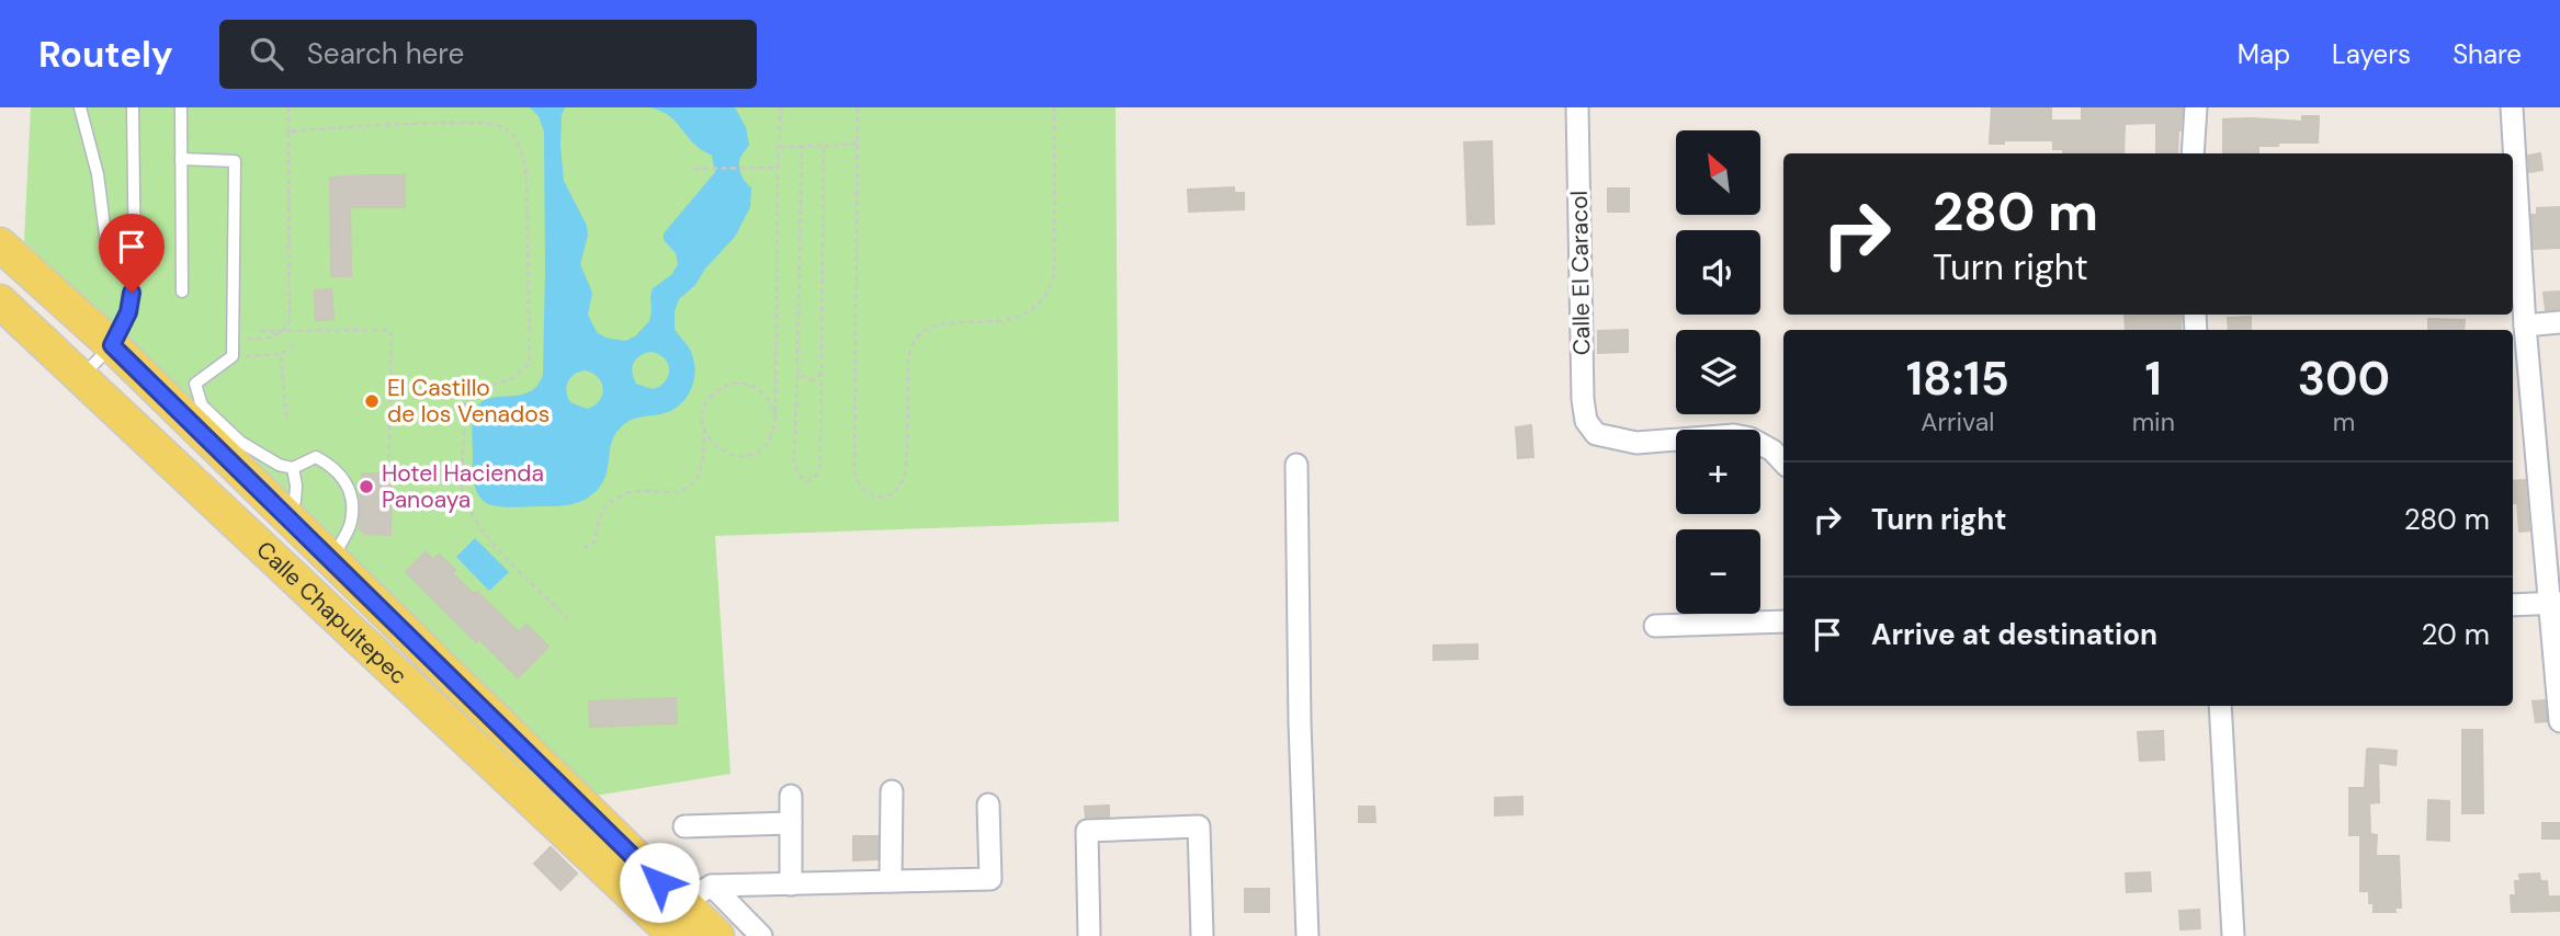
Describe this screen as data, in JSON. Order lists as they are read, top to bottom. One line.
{"streets":{"main road":["Calle Chapultepec"],"street":["Calle El Caracol"]},"places":["El Castillo de los Venados","Hotel Hacienda Panoaya"],"north":"top left","page":{"header":"Routely","search":"Search here","nav":["Map","Layers","Share"],"map_buttons":["+","−"],"turn":["280 m","Turn right"],"eta":["18:15","Arrival","1","min","300","m"],"list":[{"name":"Turn right","value":"280 m"},{"name":"Arrive at destination","value":"20 m"}]}}
